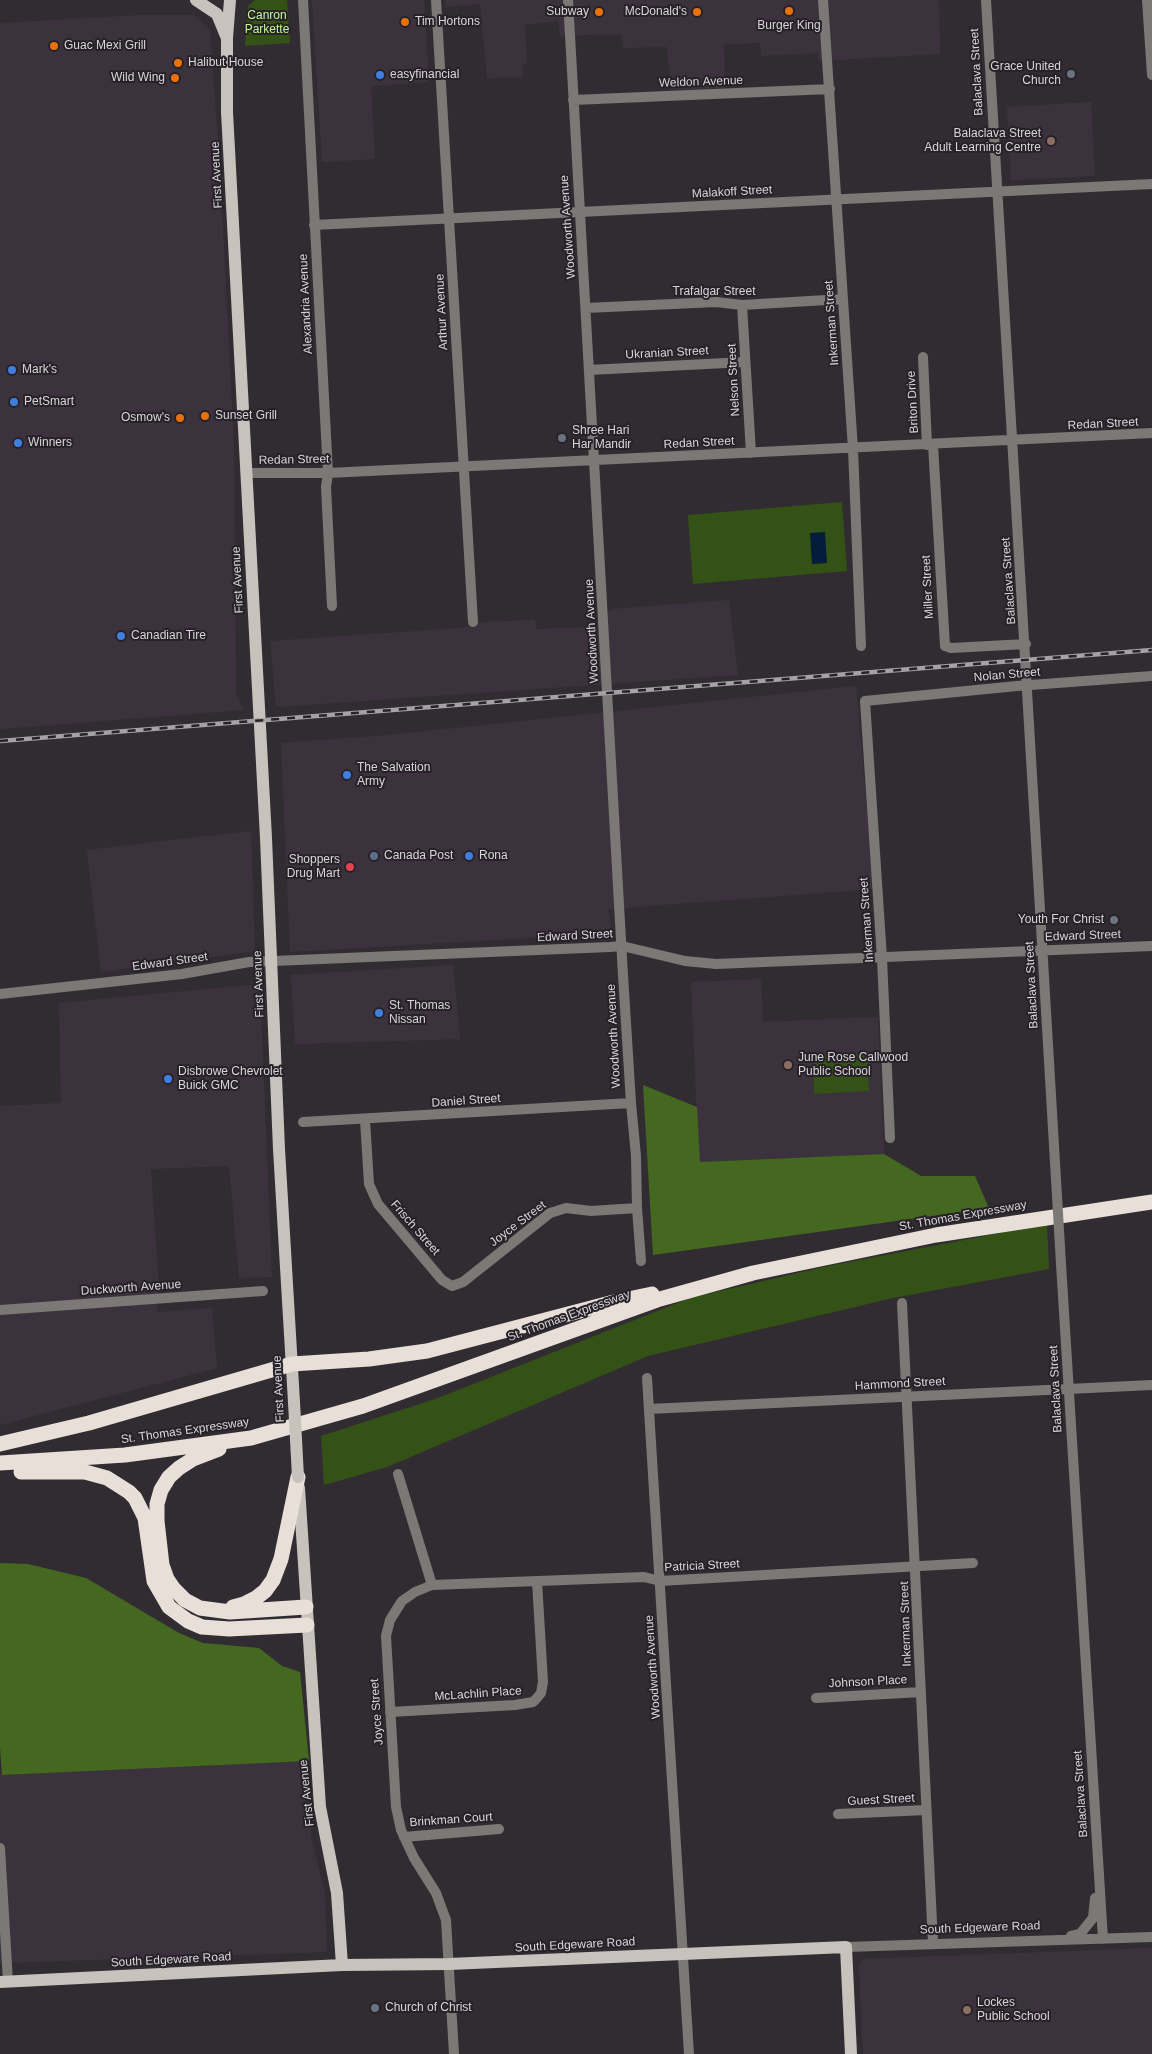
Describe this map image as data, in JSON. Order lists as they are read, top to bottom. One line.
{"streets":{"highway":["St. Thomas Expressway"],"main road":["First Avenue","South Edgeware Road"],"street":["Balaclava Street","Weldon Avenue","Malakoff Street","Woodworth Avenue","Trafalgar Street","Alexandria Avenue","Arthur Avenue","Inkerman Street","Ukranian Street","Nelson Street","Briton Drive","Redan Street","Miller Street","Nolan Street","Edward Street","Daniel Street","Joyce Street","Frisch Street","Duckworth Avenue","Hammond Street","Patricia Street","Johnson Place","McLachlin Place","Guest Street","Brinkman Court"]},"crossings":[["Balaclava Street","Malakoff Street"],["Balaclava Street","Redan Street"],["Balaclava Street","Miller Street"],["Balaclava Street","Nolan Street"],["Balaclava Street","Edward Street"],["Balaclava Street","Hammond Street"],["Balaclava Street","South Edgeware Road"],["Weldon Avenue","Woodworth Avenue"],["Weldon Avenue","Inkerman Street"],["First Avenue","Redan Street"],["First Avenue","Edward Street"],["First Avenue","South Edgeware Road"],["Malakoff Street","Woodworth Avenue"],["Malakoff Street","Alexandria Avenue"],["Malakoff Street","Arthur Avenue"],["Malakoff Street","Inkerman Street"],["Woodworth Avenue","Trafalgar Street"],["Woodworth Avenue","Ukranian Street"],["Woodworth Avenue","Redan Street"],["Woodworth Avenue","Edward Street"],["Woodworth Avenue","Daniel Street"],["Woodworth Avenue","Joyce Street"],["Woodworth Avenue","Hammond Street"],["Woodworth Avenue","Patricia Street"],["Woodworth Avenue","South Edgeware Road"],["Trafalgar Street","Inkerman Street"],["Trafalgar Street","Nelson Street"],["Alexandria Avenue","Redan Street"],["Arthur Avenue","Redan Street"],["Inkerman Street","Redan Street"],["Inkerman Street","Nolan Street"],["Inkerman Street","Edward Street"],["Inkerman Street","Hammond Street"],["Inkerman Street","Patricia Street"],["Inkerman Street","Johnson Place"],["Inkerman Street","Guest Street"],["Inkerman Street","South Edgeware Road"],["Ukranian Street","Nelson Street"],["Nelson Street","Redan Street"],["Briton Drive","Redan Street"],["Briton Drive","Miller Street"],["Redan Street","Miller Street"],["Daniel Street","Frisch Street"],["Joyce Street","Frisch Street"],["Joyce Street","Patricia Street"],["Joyce Street","McLachlin Place"],["Joyce Street","Brinkman Court"],["Joyce Street","South Edgeware Road"],["Patricia Street","McLachlin Place"]],"parks":["Canron Parkette"],"places":["Burger King","Subway","McDonald's","Tim Hortons","Guac Mexi Grill","Halibut House","Grace United Church","easyfinancial","Wild Wing","Balaclava Street Adult Learning Centre","Mark's","PetSmart","Sunset Grill","Osmow's","Shree Hari Har Mandir","Winners","Canadian Tire","The Salvation Army","Canada Post","Rona","Shoppers Drug Mart","Youth For Christ","St. Thomas Nissan","June Rose Callwood Public School","Disbrowe Chevrolet Buick GMC","Church of Christ","Lockes Public School"]}
